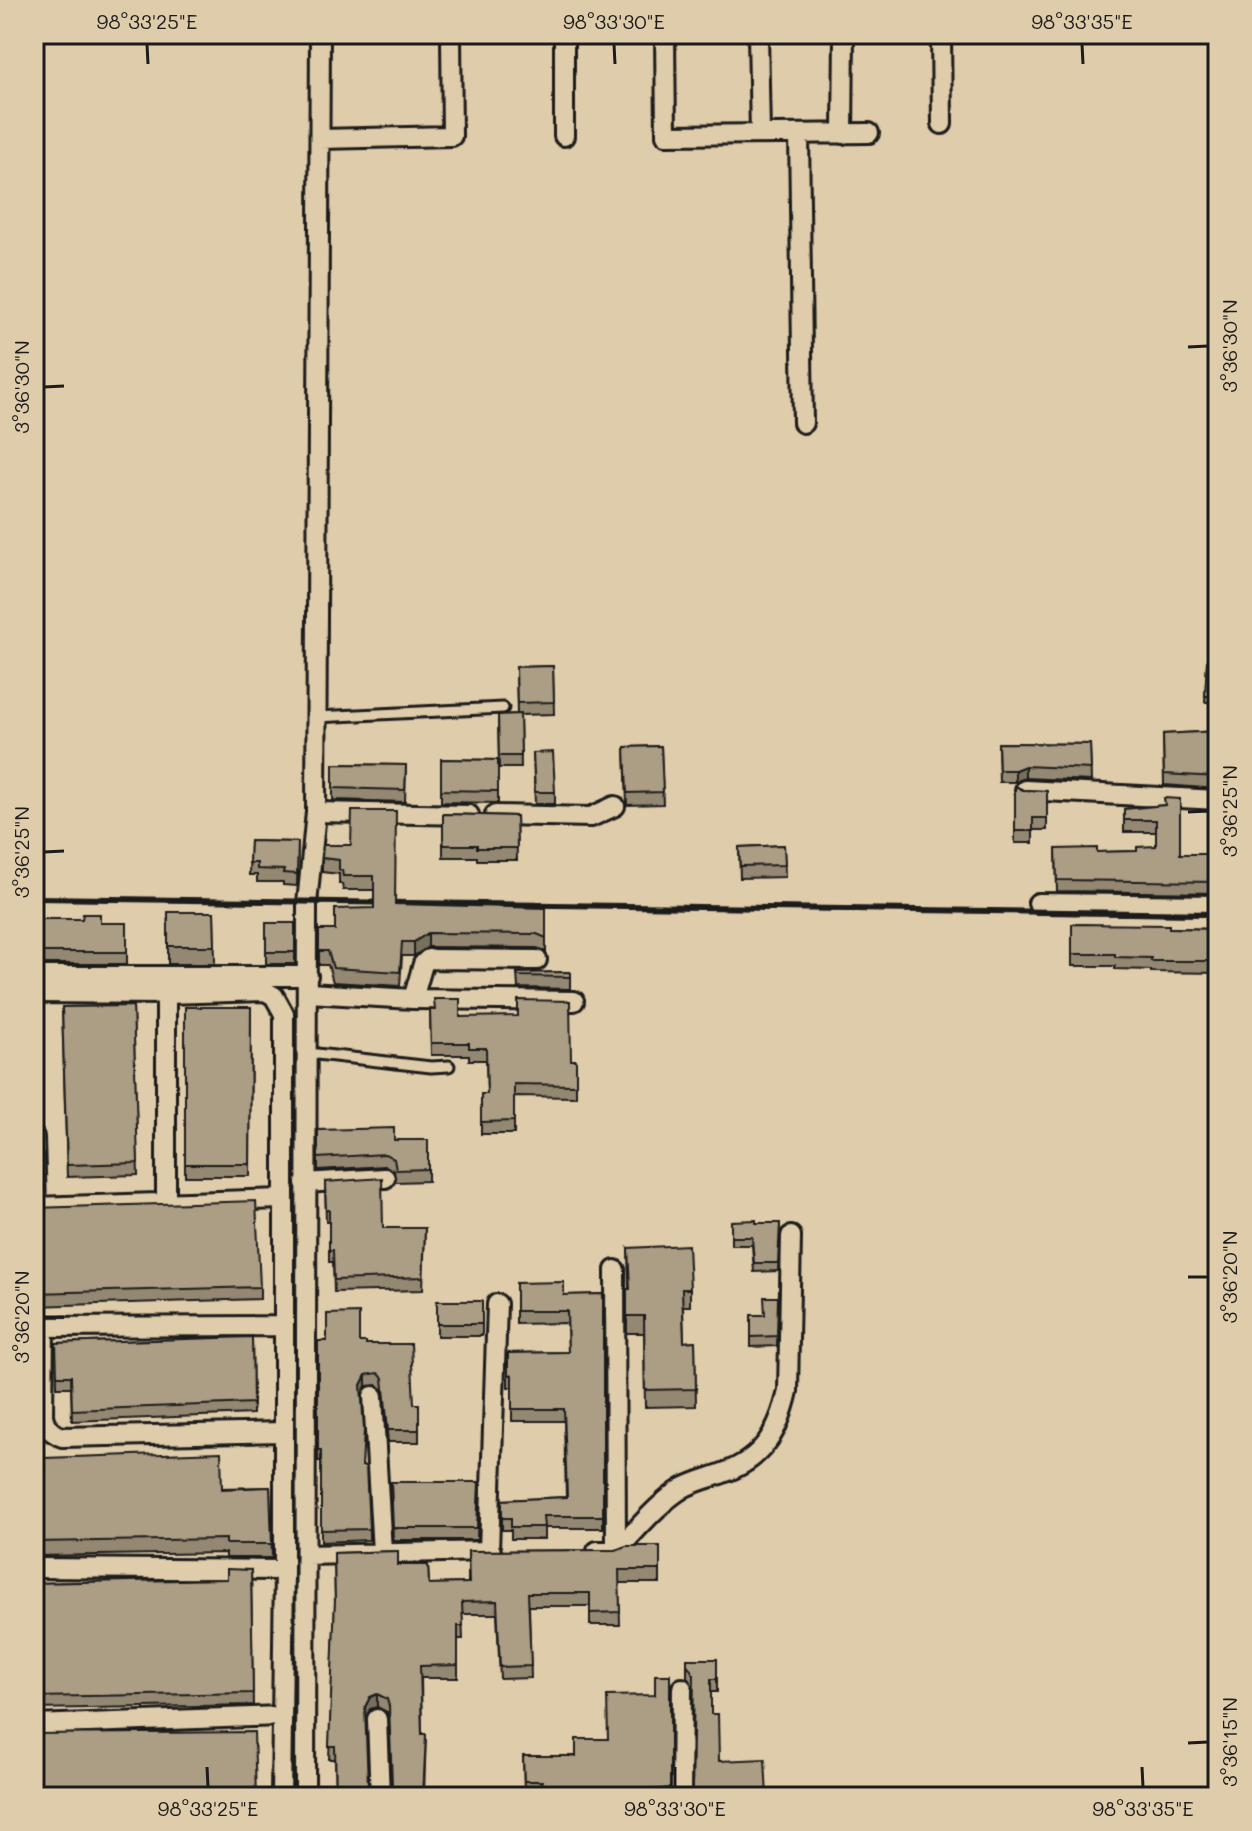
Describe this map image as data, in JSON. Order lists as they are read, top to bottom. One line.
{"coordinates":["98°33'25\"E","98°33'30\"E","98°33'35\"E","3°36'30\"N","3°36'25\"N","3°36'20\"N","3°36'15\"N"]}
